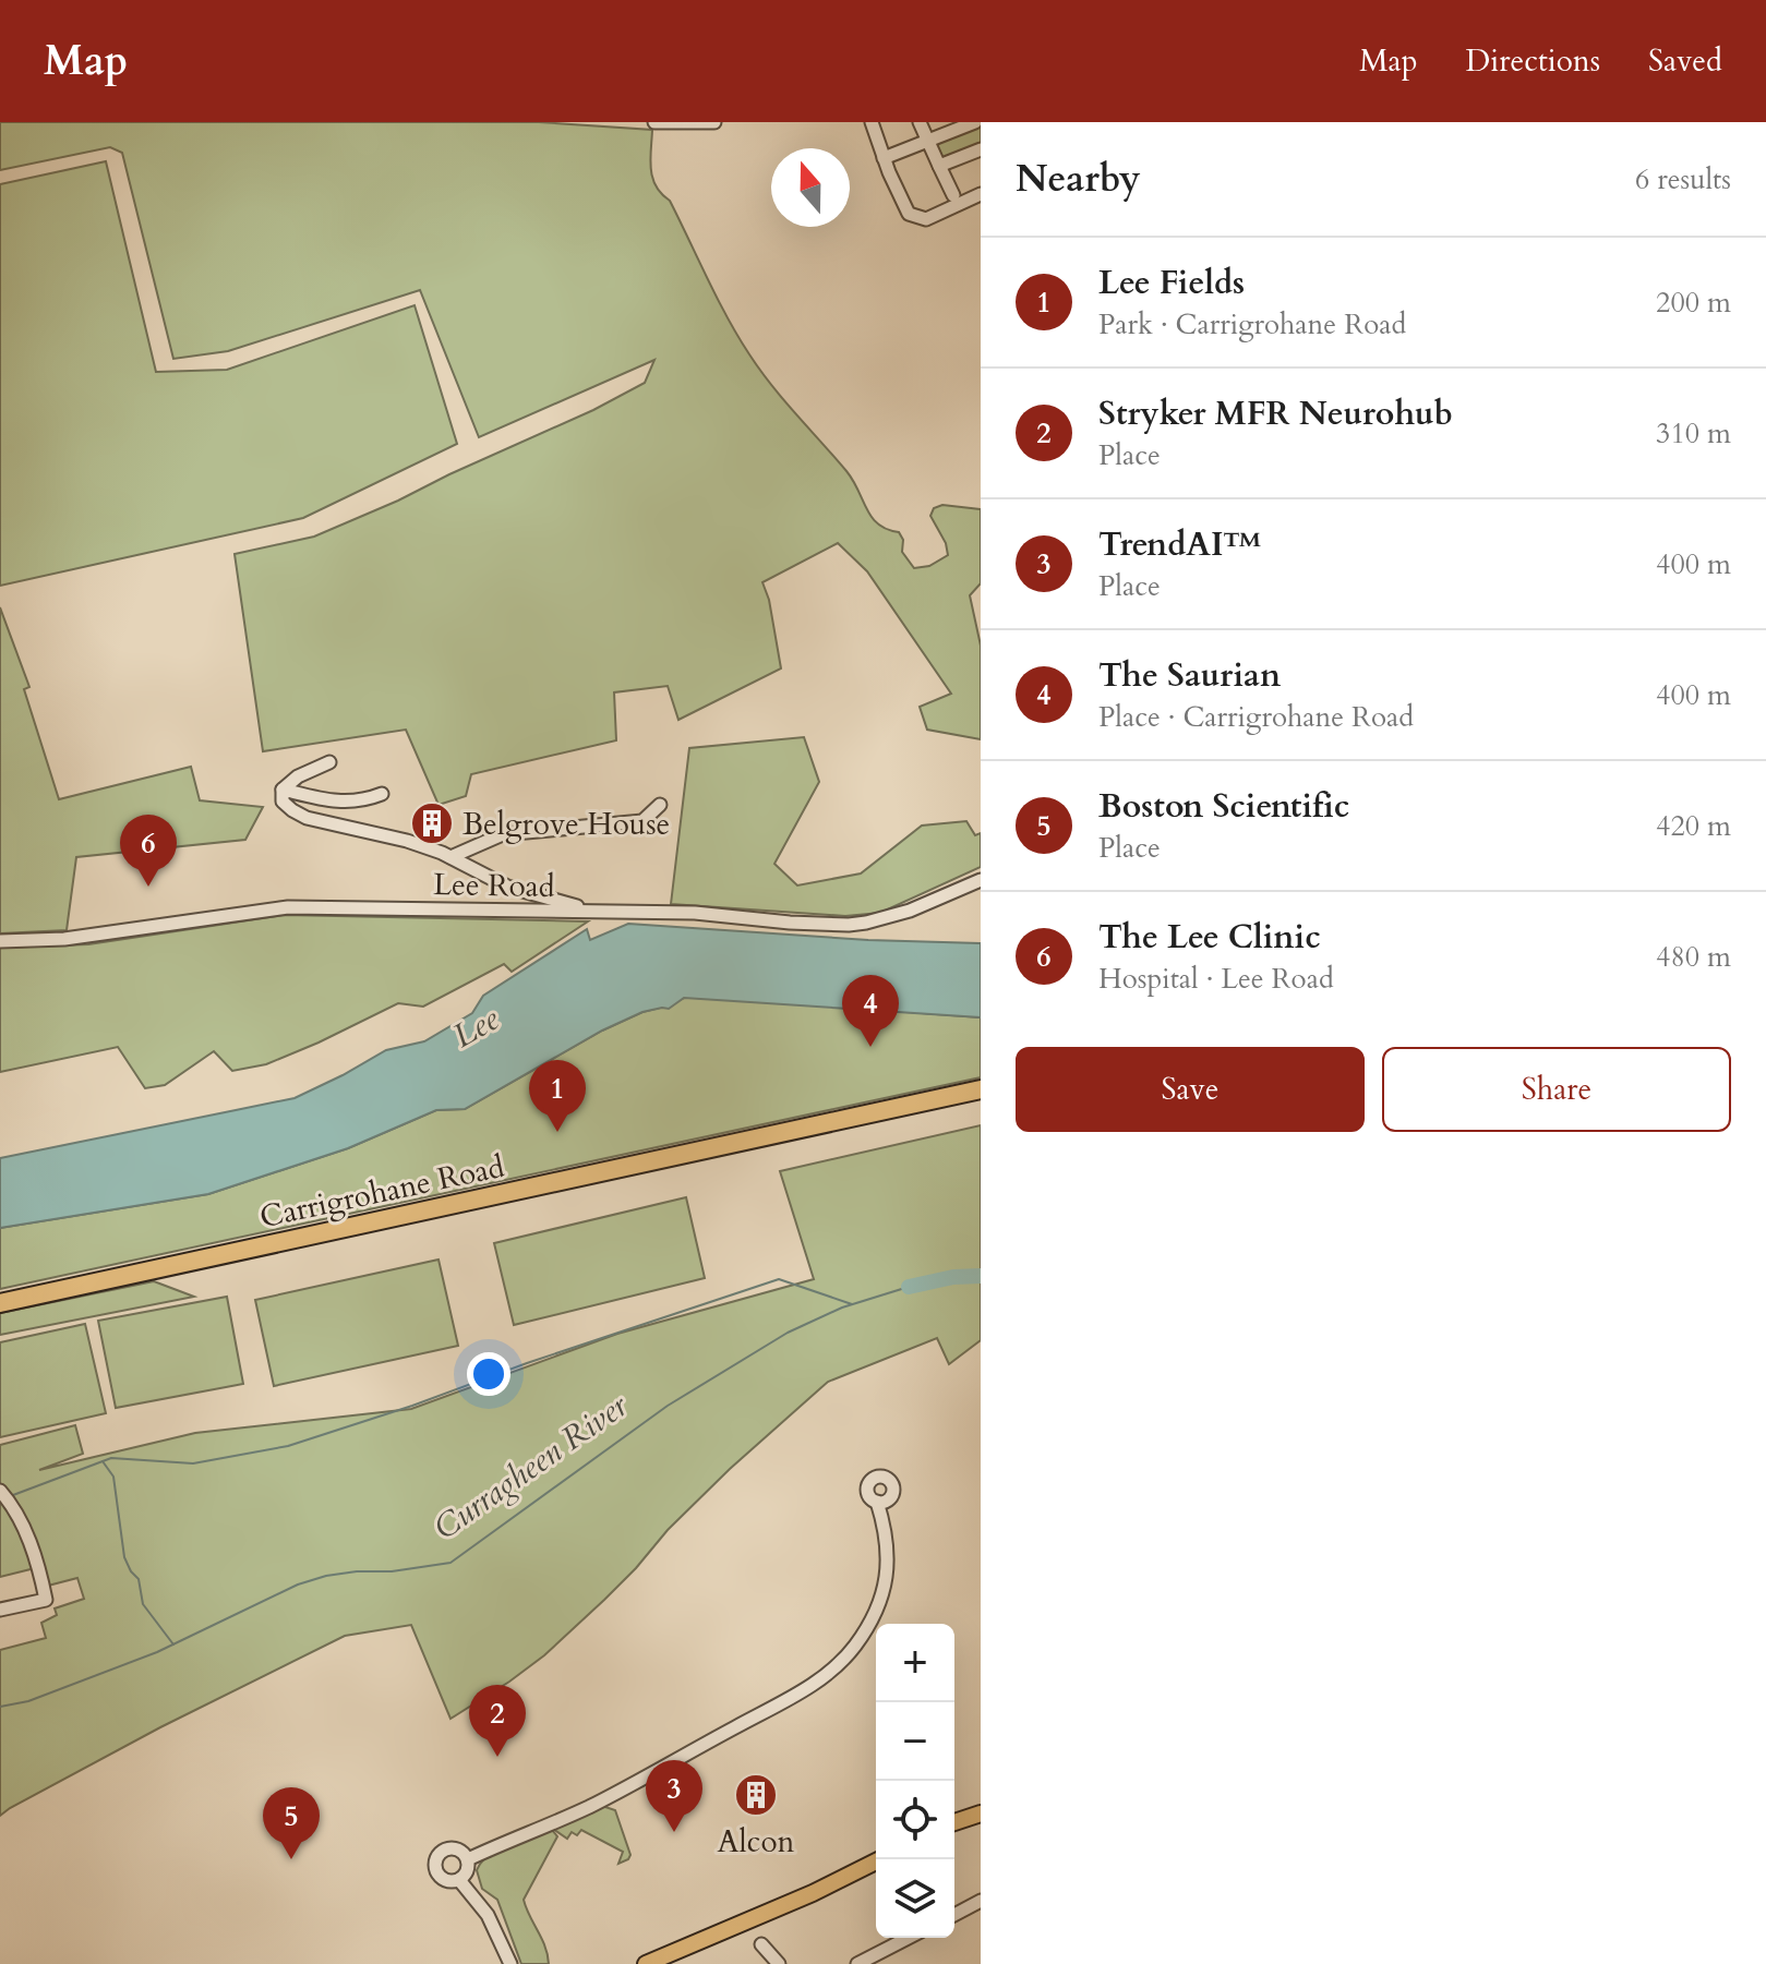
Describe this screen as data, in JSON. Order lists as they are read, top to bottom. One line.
{"streets":{"highway":["Carrigrohane Road"],"street":["Lee Road"]},"water":["Lee","Curragheen River"],"places":{"building":["Belgrove House","Alcon"]},"north":"top","page":{"header":"Map","nav":["Map","Directions","Saved"],"heading":["Nearby","6 results"],"list":[{"mark":"1","name":"Lee Fields","note":"Park · Carrigrohane Road","value":"200 m"},{"mark":"2","name":"Stryker MFR Neurohub","note":"Place","value":"310 m"},{"mark":"3","name":"TrendAI™","note":"Place","value":"400 m"},{"mark":"4","name":"The Saurian","note":"Place · Carrigrohane Road","value":"400 m"},{"mark":"5","name":"Boston Scientific","note":"Place","value":"420 m"},{"mark":"6","name":"The Lee Clinic","note":"Hospital · Lee Road","value":"480 m"}],"pins":["6","4","1","2","3","5"],"buttons":["Save","Share"],"map_buttons":["+","−"]}}
